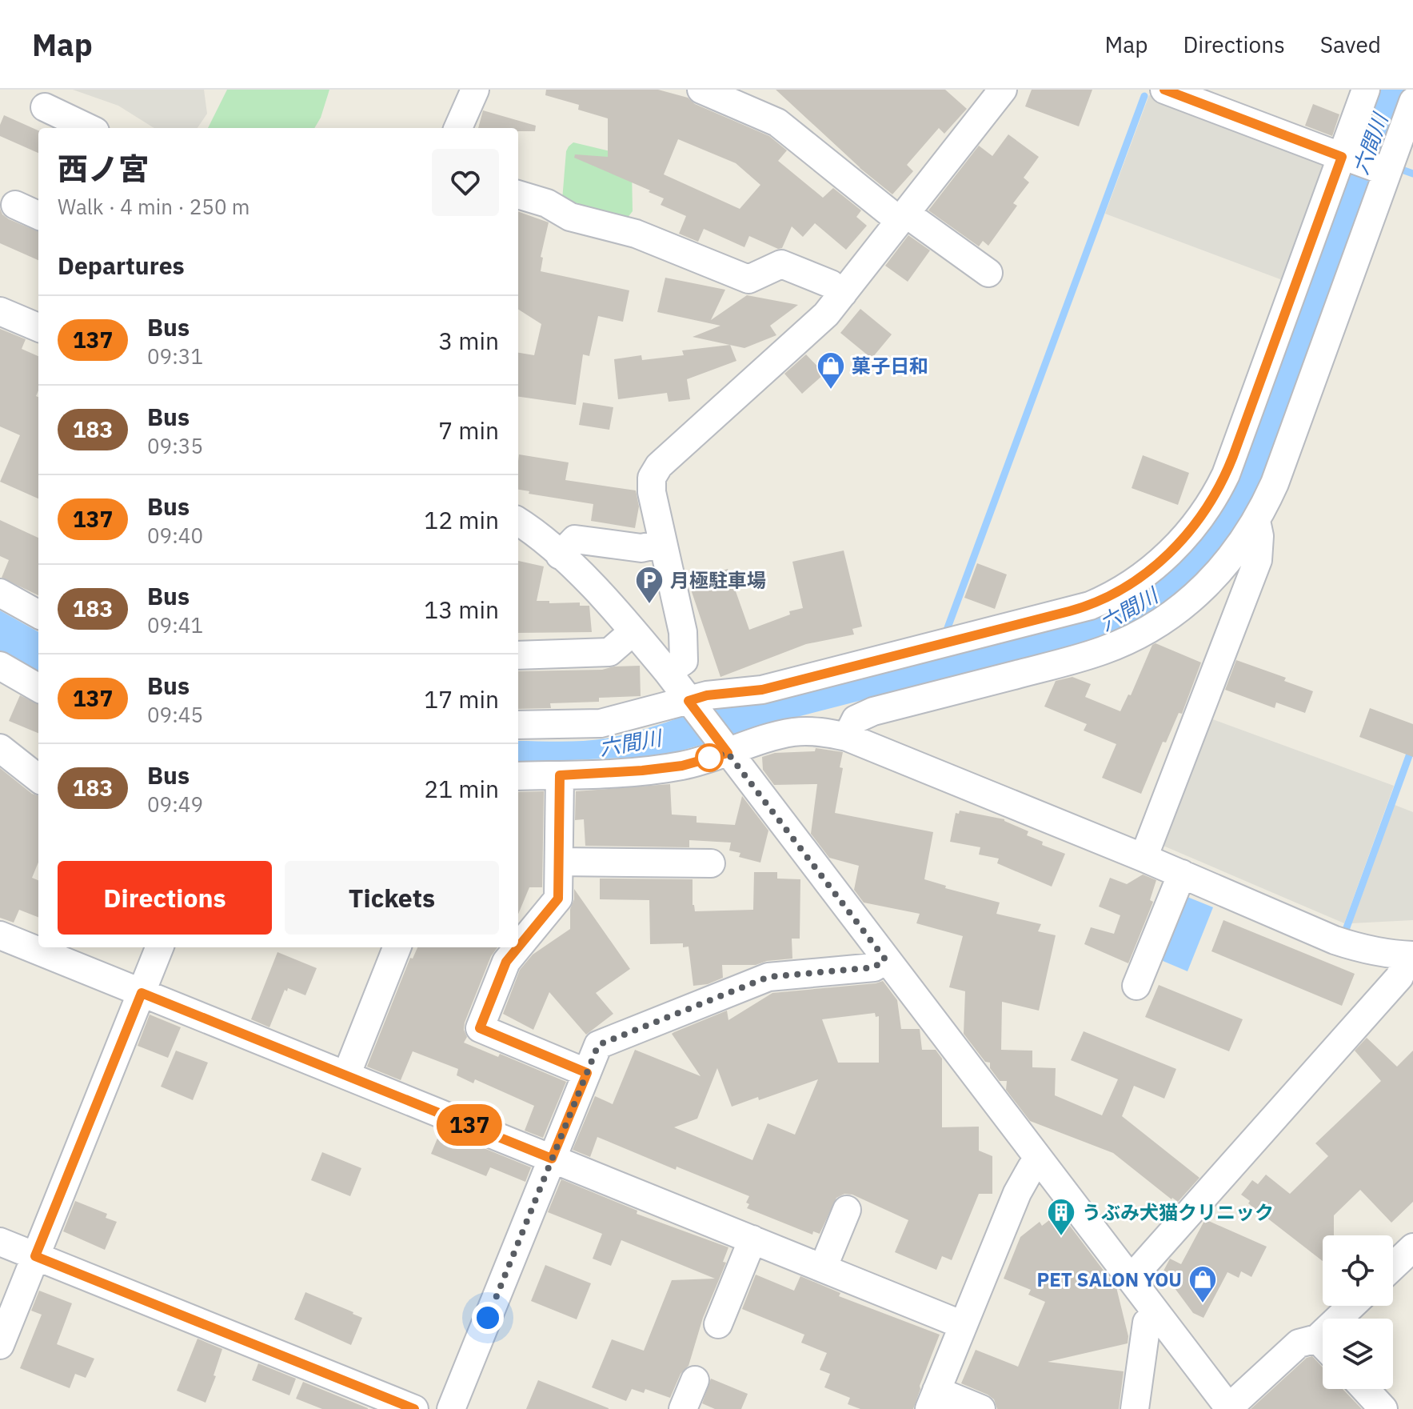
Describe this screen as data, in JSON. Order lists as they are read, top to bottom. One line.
{"water":["六間川"],"places":{"shop":["菓子日和","PET SALON YOU"],"parking":["月極駐車場"],"building":["うぶみ犬猫クリニック"]},"lines":["bus line 137"],"page":{"header":"Map","nav":["Map","Directions","Saved"],"on_map":"137","heading":[["西ノ宮","Walk · 4 min · 250 m"],"Departures"],"list":[{"mark":"137","name":"Bus","note":"09:31","value":"3 min"},{"mark":"183","name":"Bus","note":"09:35","value":"7 min"},{"mark":"137","name":"Bus","note":"09:40","value":"12 min"},{"mark":"183","name":"Bus","note":"09:41","value":"13 min"},{"mark":"137","name":"Bus","note":"09:45","value":"17 min"},{"mark":"183","name":"Bus","note":"09:49","value":"21 min"}],"buttons":["Directions","Tickets"]}}
